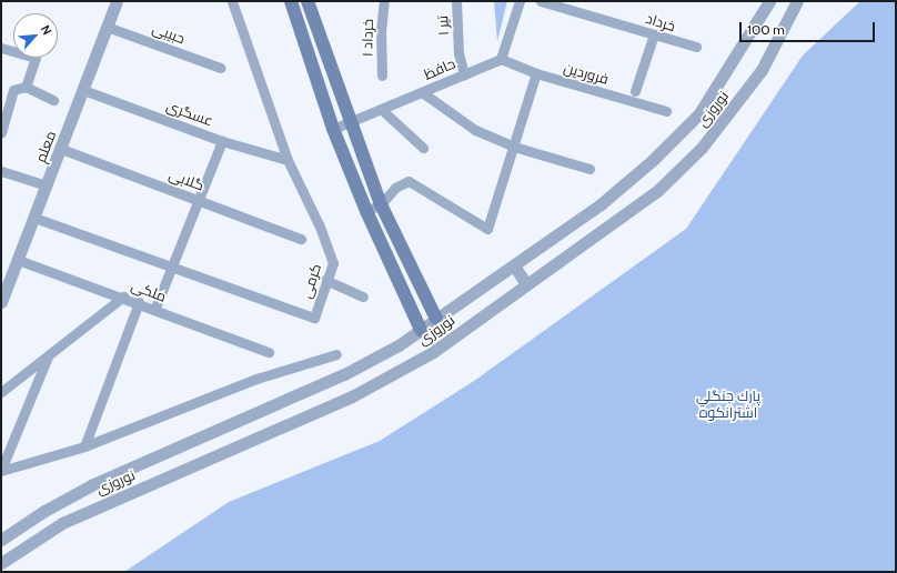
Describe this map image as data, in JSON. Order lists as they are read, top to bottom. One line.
{"streets":{"main road":["نوروزی"],"street":["خرداد","تیر ۱","حبیبی","خرداد ۱","حافظ","فروردین","عسگری","معلم","گلابی","کرمی","ملکی"]},"crossings":[["تیر ۱","حافظ"],["حبیبی","معلم"],["حافظ","فروردین"],["حافظ","نوروزی"],["عسگری","معلم"],["عسگری","کرمی"],["معلم","گلابی"],["معلم","کرمی"],["معلم","ملکی"]],"parks":["پارك جنگلي اشترانكوه"],"scale_bar":"100 m","north":"top right"}
